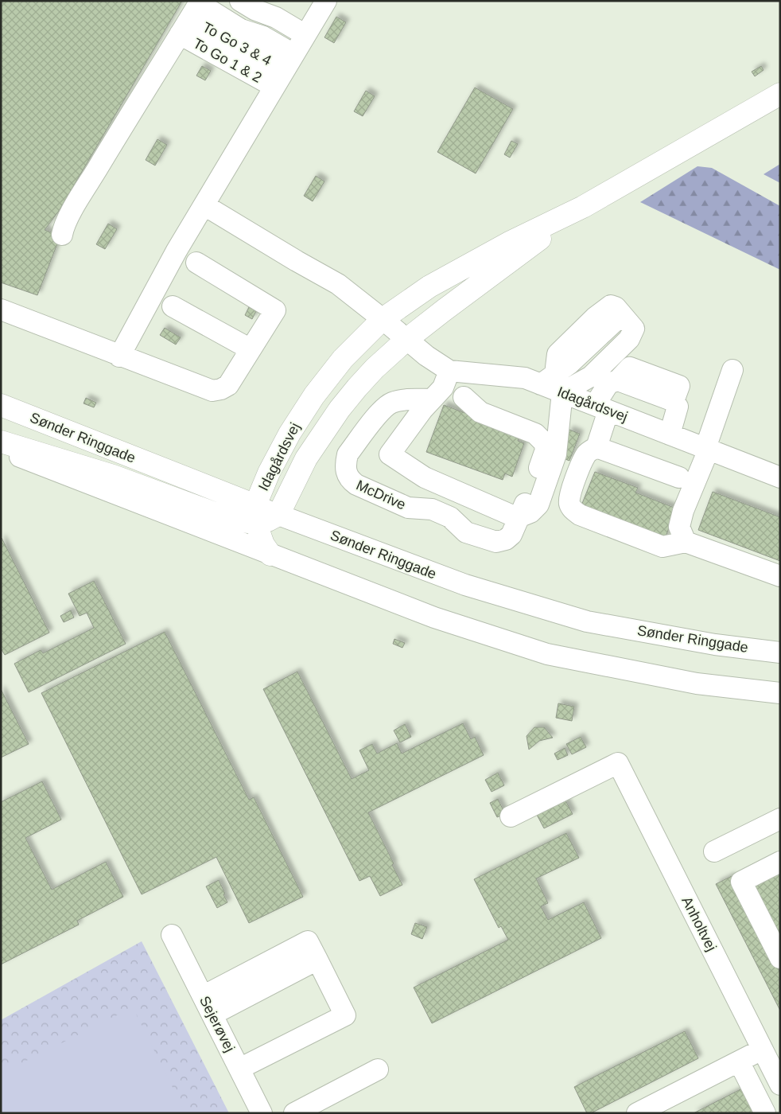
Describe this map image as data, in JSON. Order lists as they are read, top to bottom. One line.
{"streets":{"main road":["Idagårdsvej","Sønder Ringgade"],"street":["To Go 3 & 4","To Go 1 & 2","McDrive","Anholtvej","Sejerøvej"]},"crossings":[["To Go 3 & 4","To Go 1 & 2"],["Idagårdsvej","Sønder Ringgade"],["Idagårdsvej","McDrive"]]}
